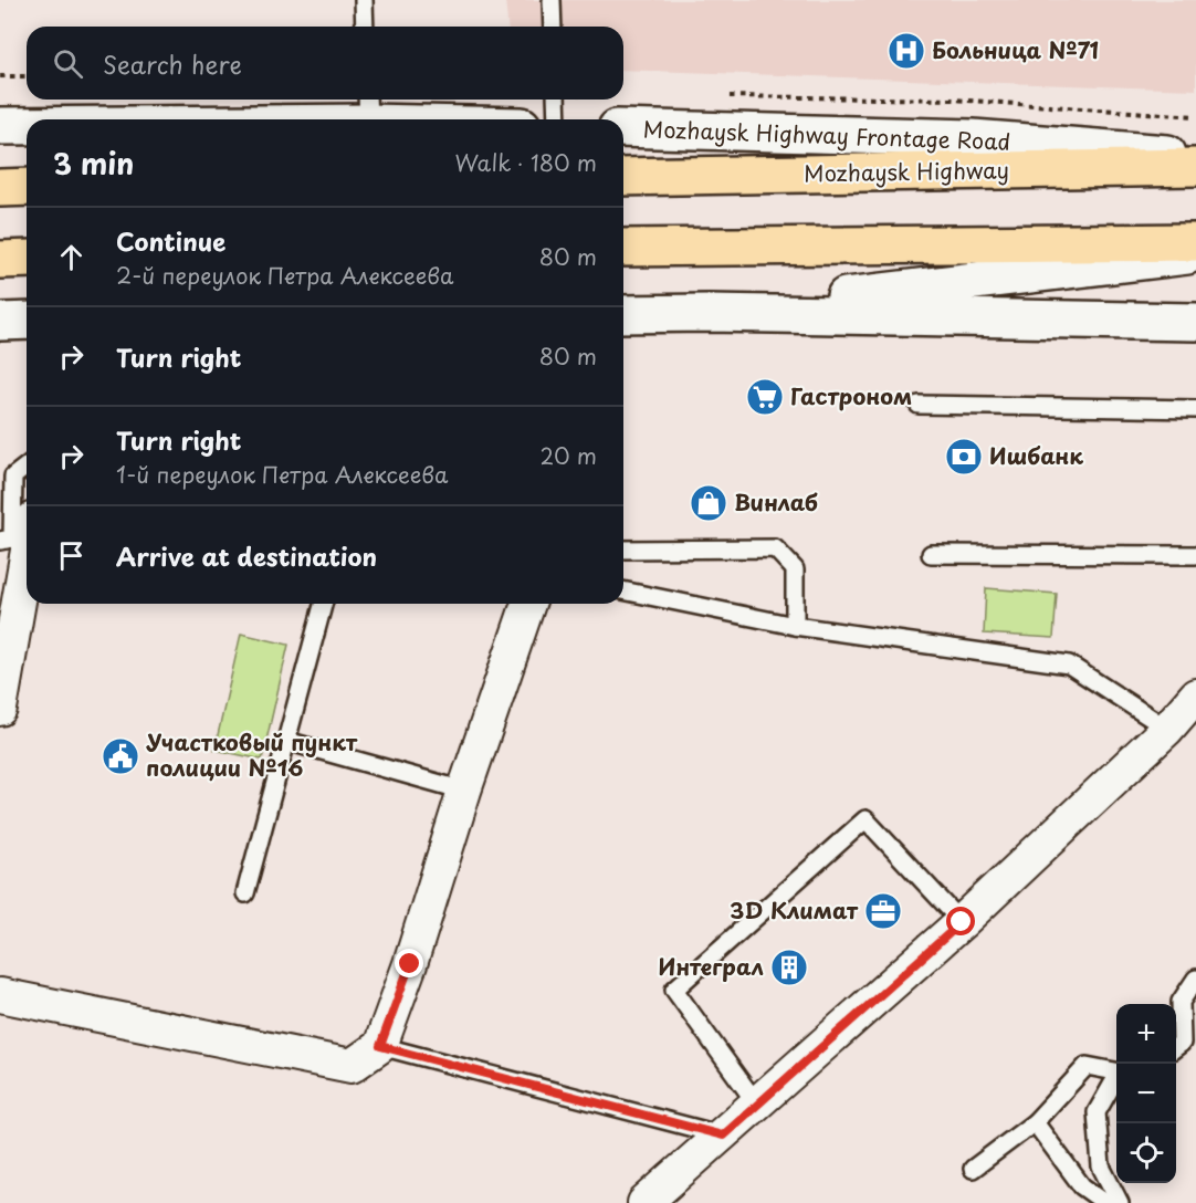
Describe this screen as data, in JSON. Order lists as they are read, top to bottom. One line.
{"streets":{"main road":["Mozhaysk Highway Frontage Road","Mozhaysk Highway"]},"places":{"hospital":["Больница №71"],"supermarket":["Гастроном"],"bank":["Ишбанк"],"shop":["Винлаб"],"public building":["Участковый пункт полиции №16"],"office":["3D Климат"],"building":["Интеграл"]},"page":{"search":"Search here","heading":["3 min","Walk · 180 m"],"list":[["Continue","2-й переулок Петра Алексеева","80 m"],["Turn right","80 m"],["Turn right","1-й переулок Петра Алексеева","20 m"],"Arrive at destination"],"map_buttons":["+","−"]}}
